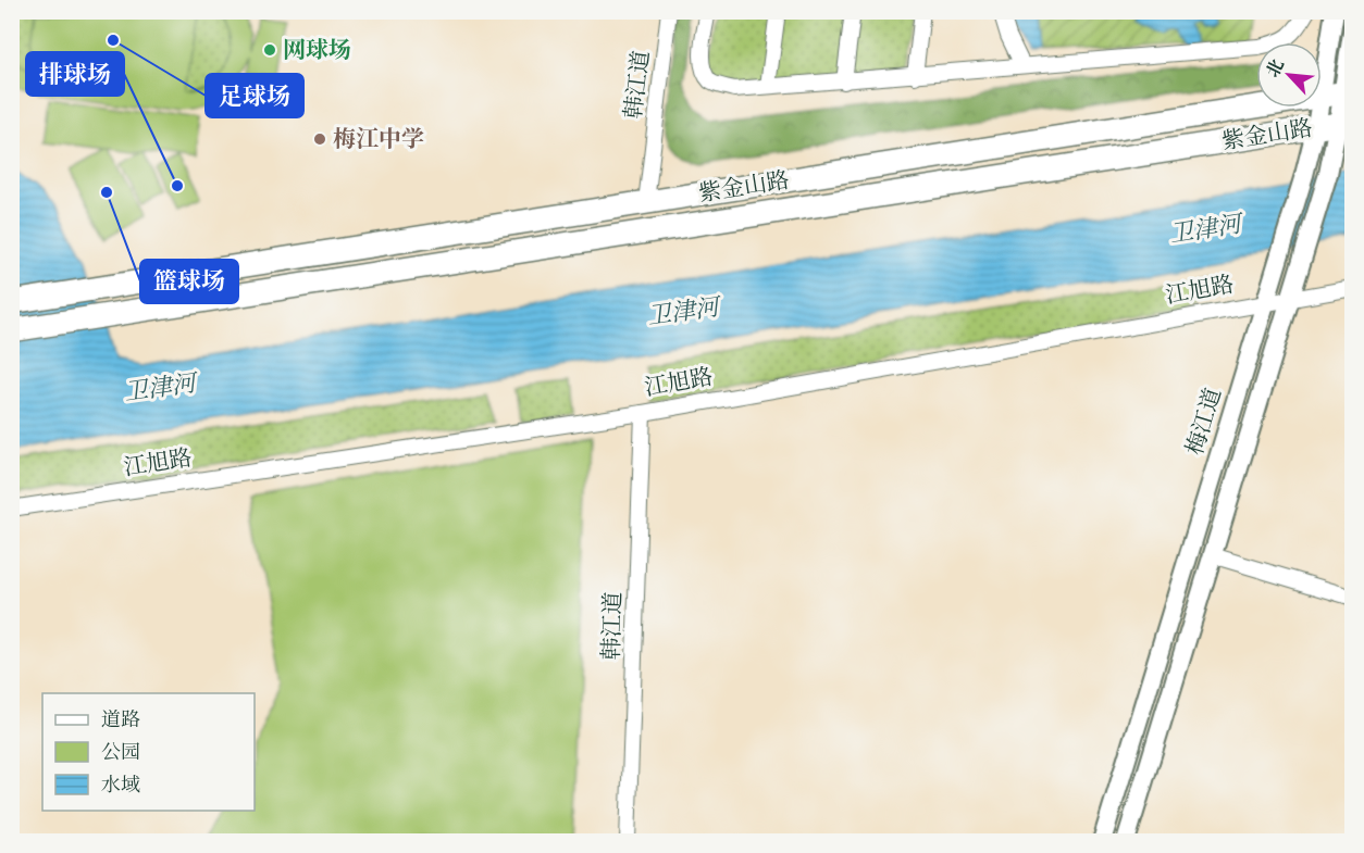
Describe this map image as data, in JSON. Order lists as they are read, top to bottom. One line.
{"streets":{"main road":["紫金山路"],"street":["韩江道","江旭路","梅江道"]},"crossings":[["韩江道","紫金山路"],["韩江道","江旭路"],["紫金山路","梅江道"],["江旭路","梅江道"]],"water":["卫津河"],"places":["足球场","网球场","梅江中学","排球场","篮球场"],"legend":["道路","公园","水域"],"north":"top left"}
